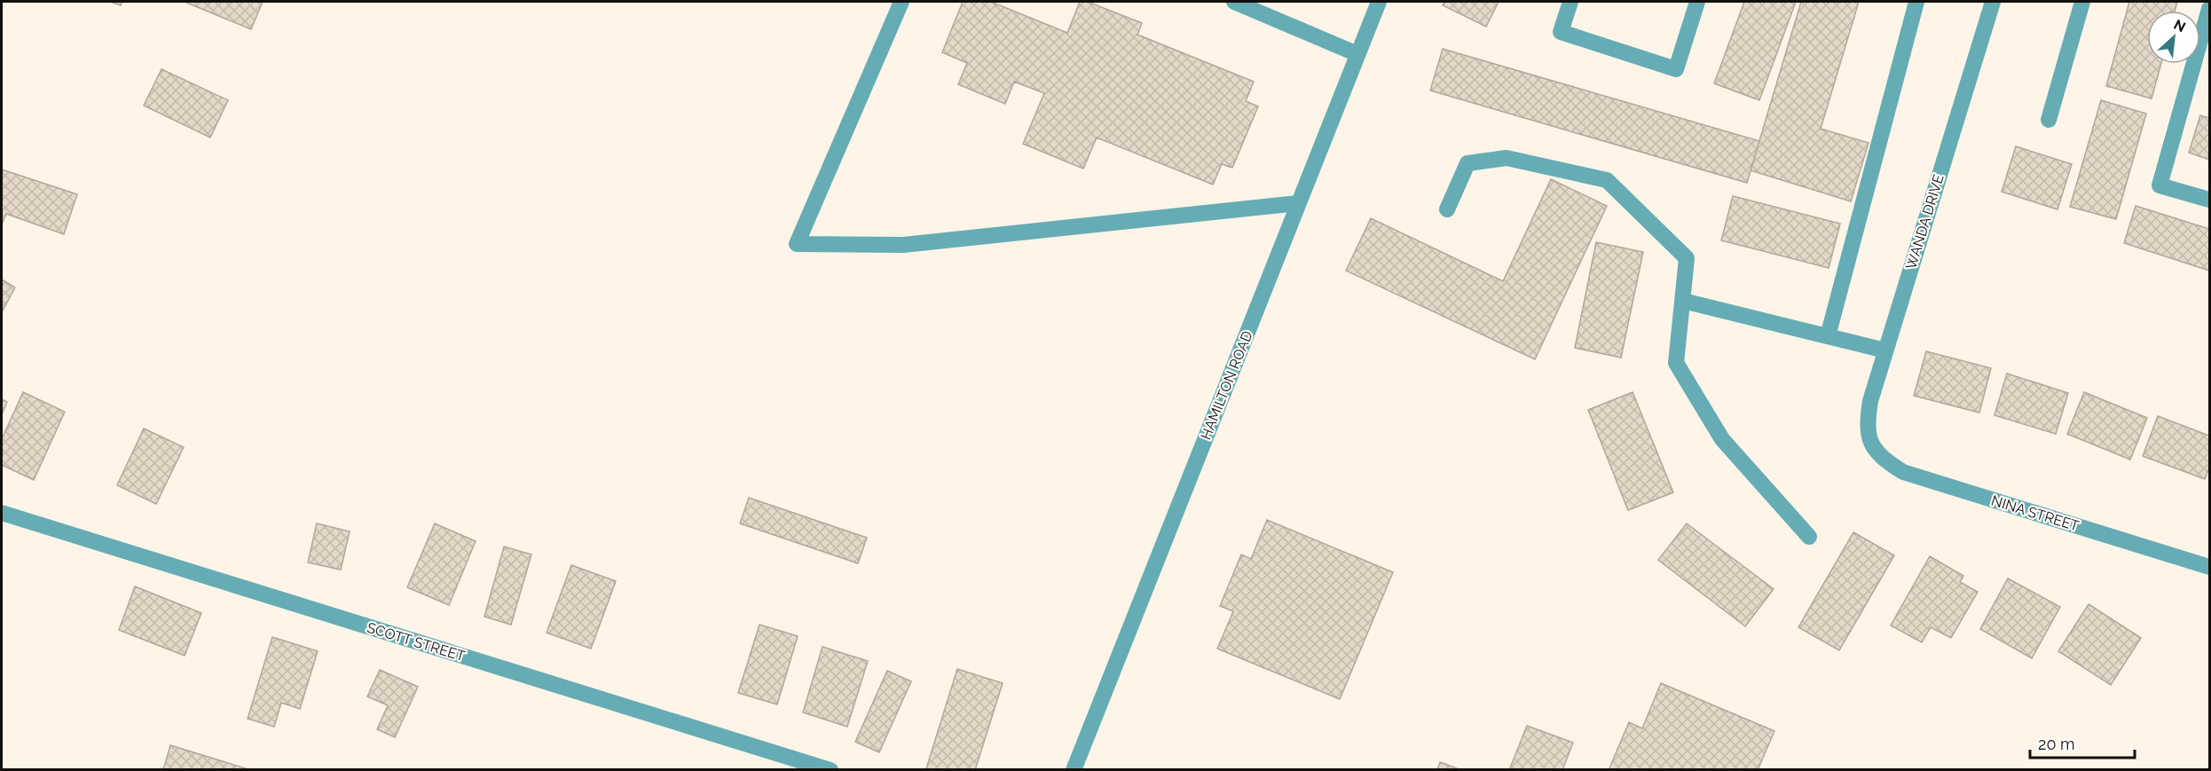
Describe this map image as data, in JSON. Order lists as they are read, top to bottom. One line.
{"streets":{"street":["WANDA DRIVE","HAMILTON ROAD","NINA STREET","SCOTT STREET"]},"crossings":[["WANDA DRIVE","NINA STREET"]],"scale_bar":"20 m","north":"top right"}
